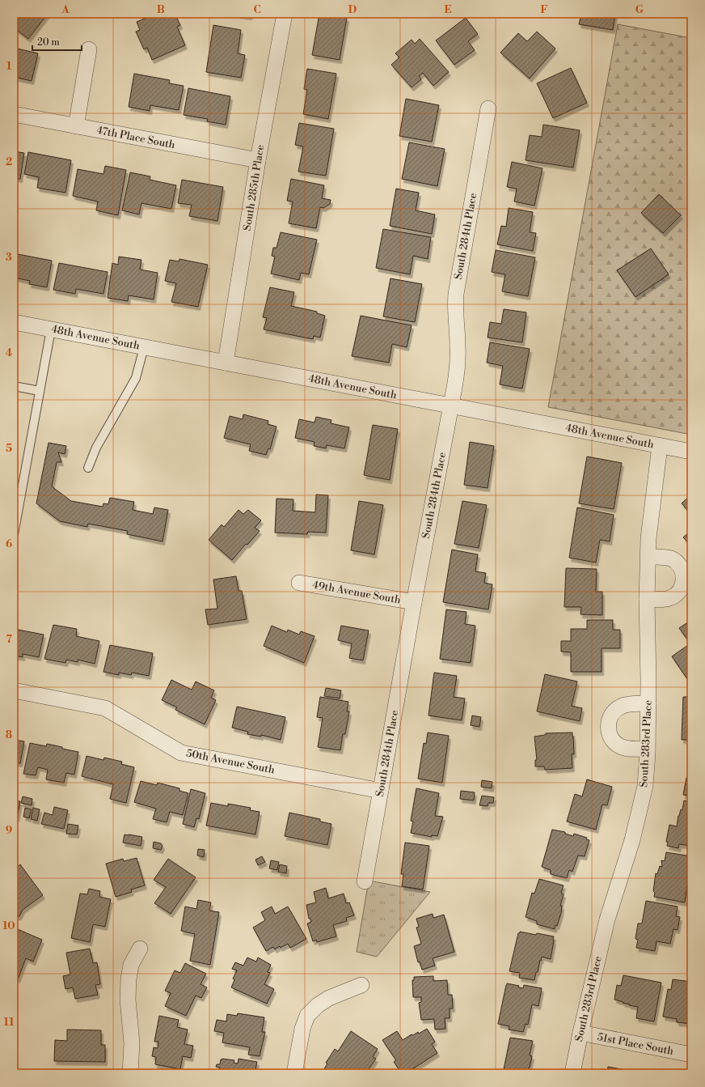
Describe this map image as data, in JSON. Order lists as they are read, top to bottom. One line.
{"streets":{"street":["47th Place South","South 285th Place","South 284th Place","48th Avenue South","49th Avenue South","South 283rd Place","50th Avenue South","51st Place South"]},"crossings":[["47th Place South","South 285th Place"],["South 285th Place","48th Avenue South"],["South 284th Place","48th Avenue South"],["South 284th Place","49th Avenue South"],["South 284th Place","50th Avenue South"],["48th Avenue South","South 283rd Place"],["South 283rd Place","51st Place South"]],"scale_bar":"20 m","grid":{"columns":["A","B","C","D","E","F","G"],"rows":["1","2","3","4","5","6","7","8","9","10","11"]}}
